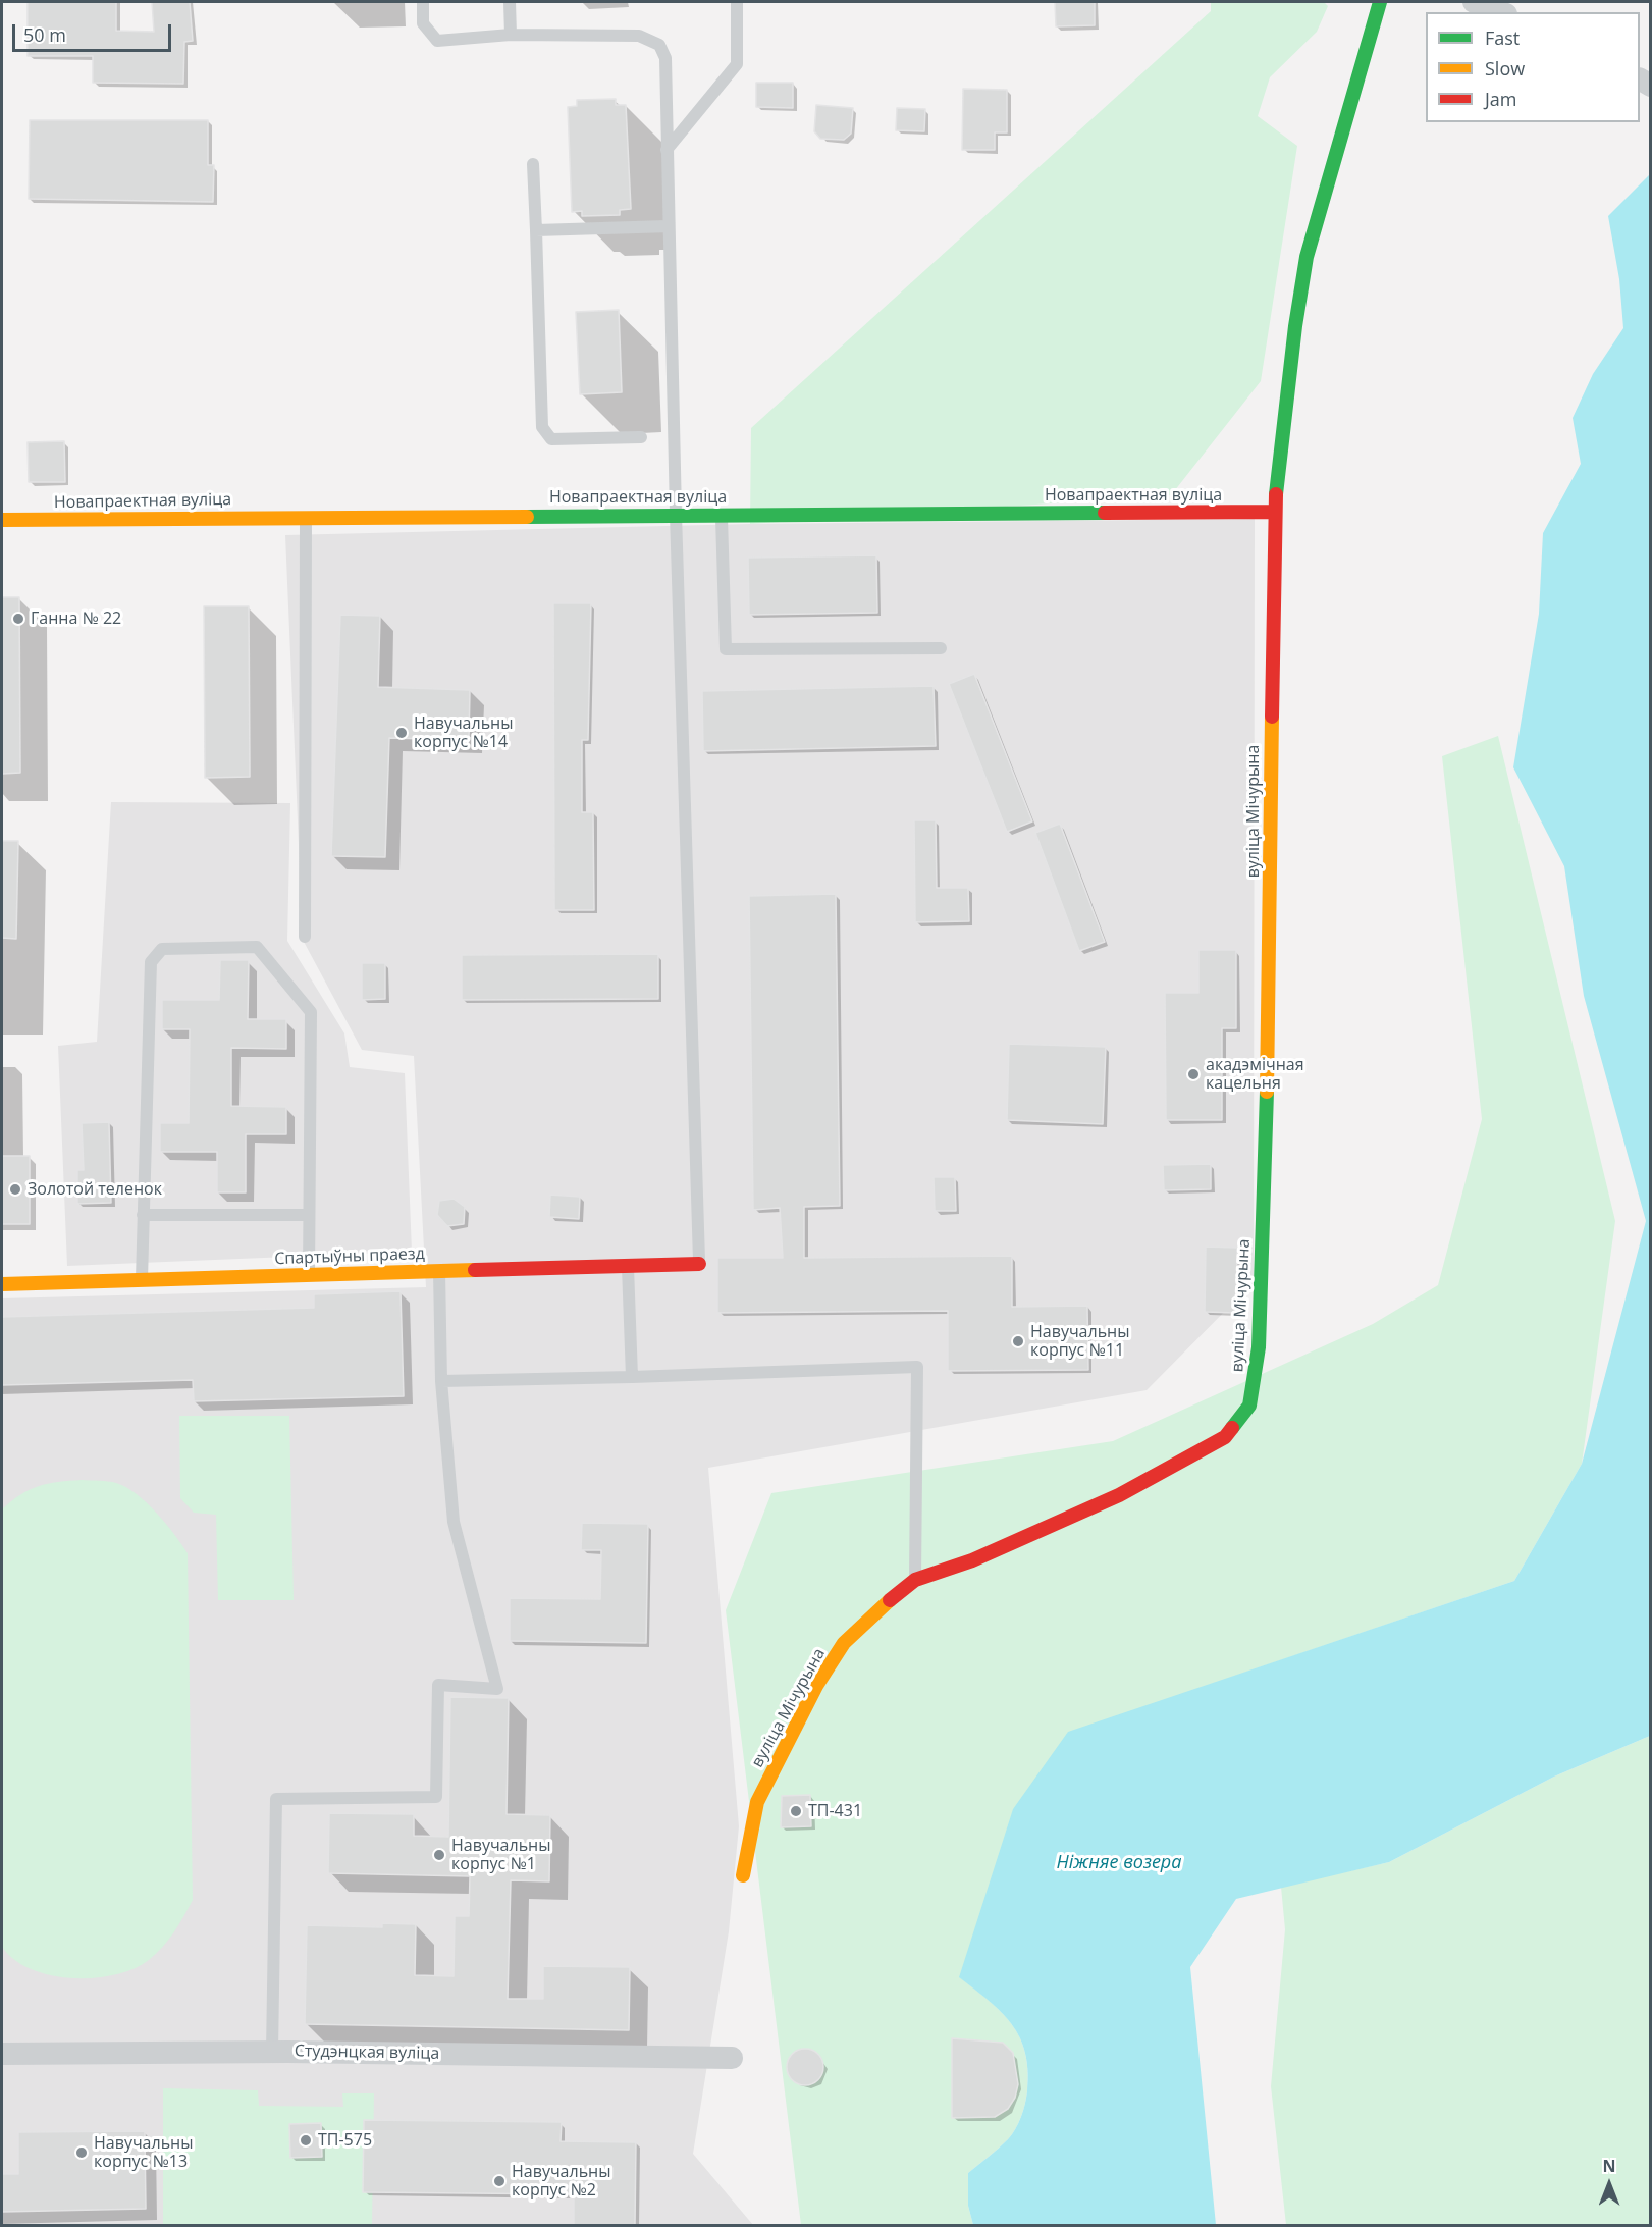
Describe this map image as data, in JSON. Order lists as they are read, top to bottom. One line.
{"streets":{"street":["Новапраектная вуліца","вуліца Мічурына","Спартыўны праезд","Студэнцкая вуліца"]},"crossings":[["Новапраектная вуліца","вуліца Мічурына"]],"water":["Ніжняе возера"],"places":["Ганна № 22","Навучальны корпус №14","акадэмічная кацельня","Золотой теленок","Навучальны корпус №11","ТП-431","Навучальны корпус №1","ТП-575","Навучальны корпус №13","Навучальны корпус №2"],"legend":["Fast","Slow","Jam"],"scale_bar":"50 m","north":"top"}
